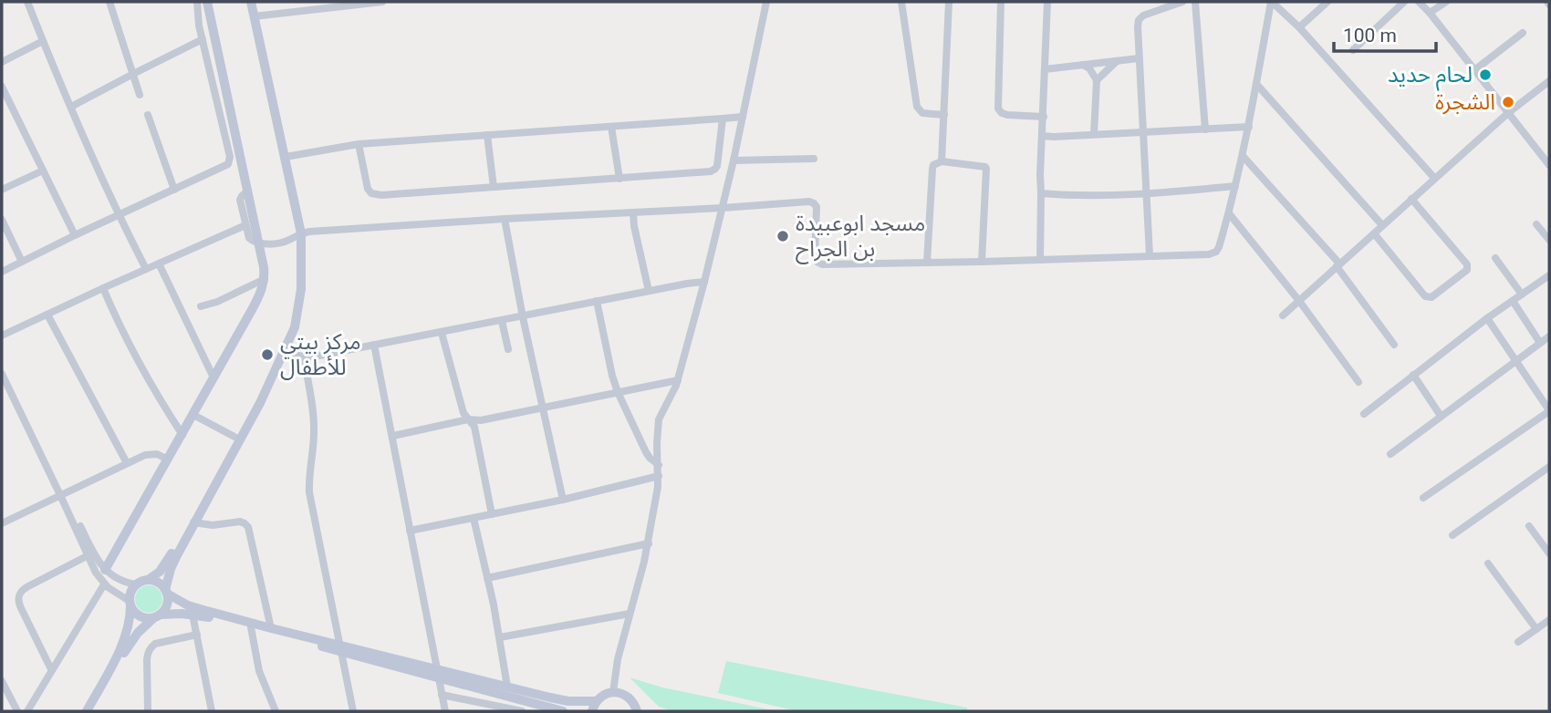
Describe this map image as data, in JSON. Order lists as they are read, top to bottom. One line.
{"places":["لحام حديد","الشجرة","مسجد ابوعبيدة بن الجراح","مركز بيتي للأطفال"],"scale_bar":"100 m"}
